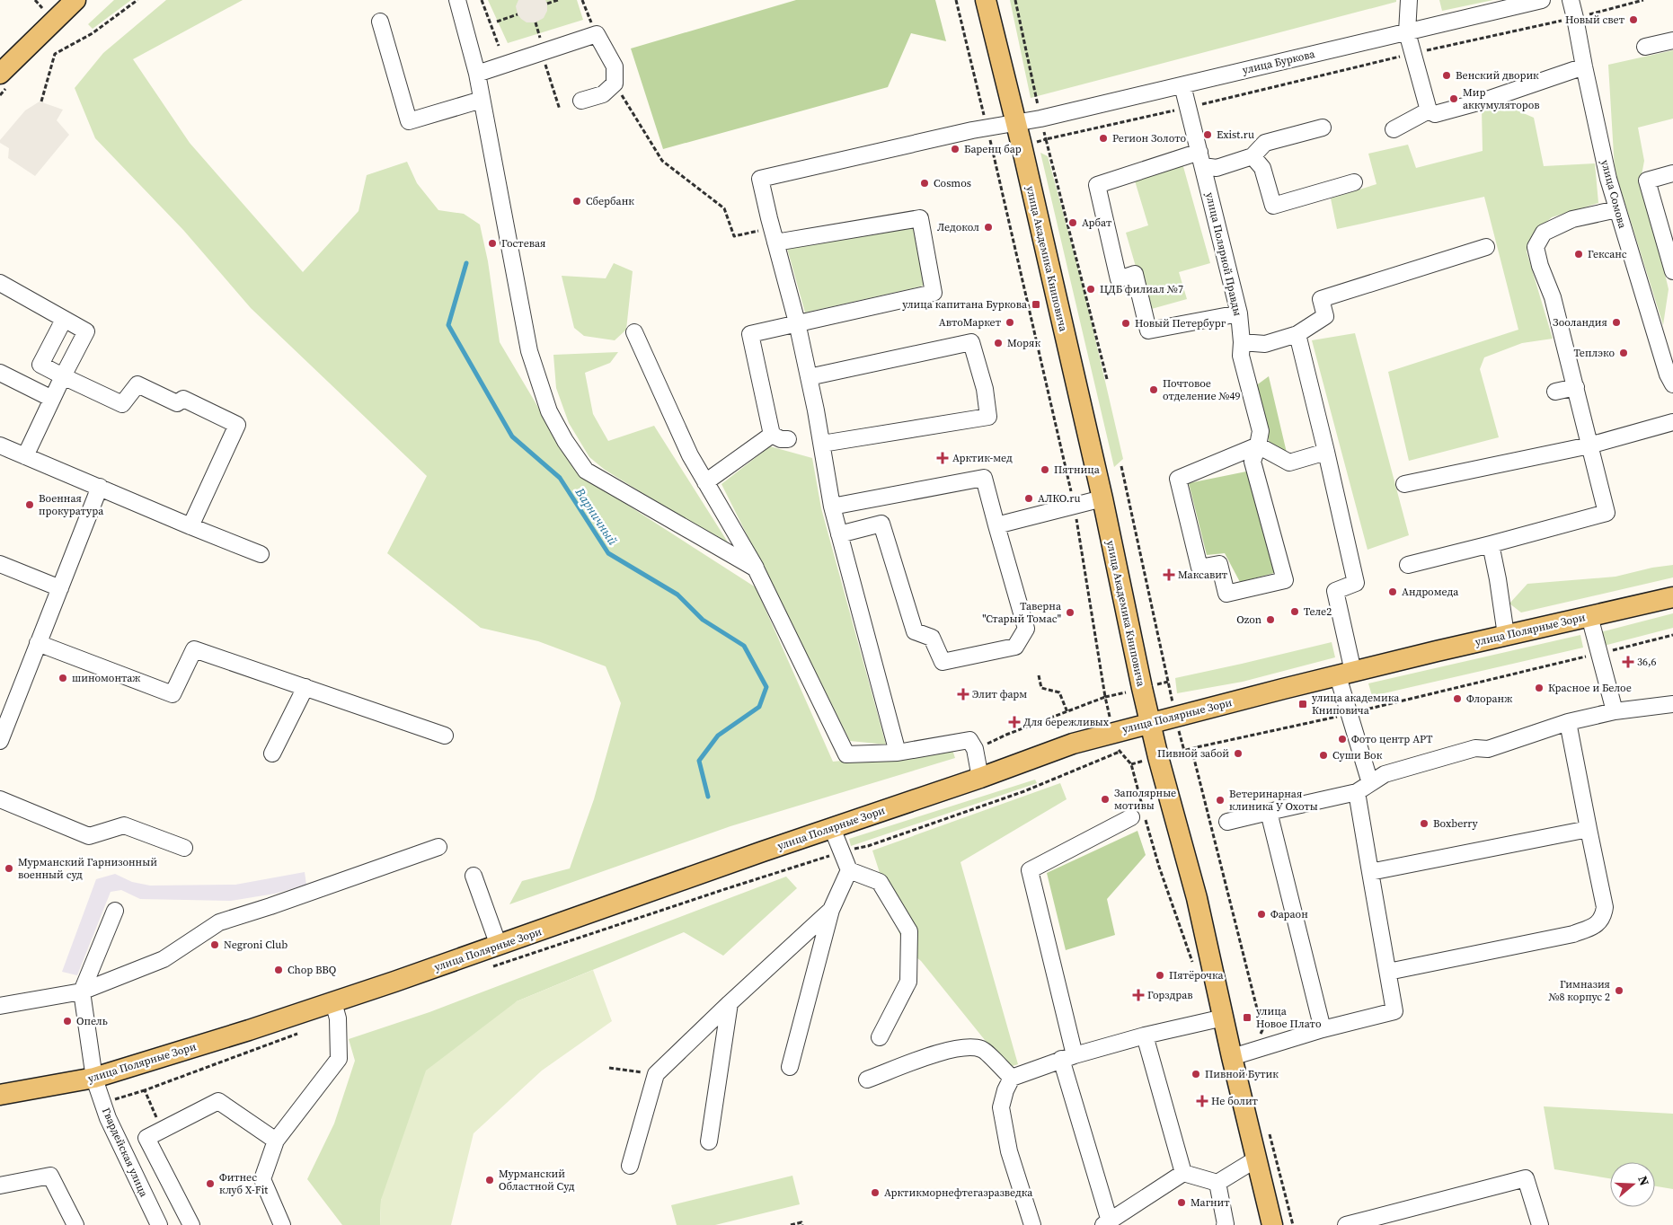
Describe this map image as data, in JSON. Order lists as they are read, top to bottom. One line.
{"streets":{"main road":["улица Академика Книповича","улица Полярные Зори"],"street":["улица Буркова","улица Сомова","улица Полярной Правды","Гвардейская улица"]},"crossings":[["улица Буркова","улица Полярной Правды"],["улица Буркова","улица Академика Книповича"],["улица Академика Книповича","улица Полярные Зори"],["улица Полярные Зори","Гвардейская улица"]],"water":["Варничный"],"places":{"other":["Новый свет","Венский дворик","Мир аккумуляторов","Exist.ru","Регион Золото","Баренц бар","Cosmos","Сбербанк","Арбат","Ледокол","Гостевая","Гексанс","ЦДБ филиал №7","АвтоМаркет","Зооландия","Новый Петербург","Моряк","Теплэко","Почтовое отделение №49","Пятница","АЛКО.ru","Военная прокуратура","Андромеда","Теле2","Таверна \"Старый Томас\"","Ozon","шиномонтаж","Красное и Белое","Флоранж","Фото центр АРТ","Пивной забой","Суши Вок","Заполярные мотивы","Ветеринарная клиника У Охоты","Boxberry","Мурманский Гарнизонный военный суд","Фараон","Negroni Club","Chop BBQ","Пятёрочка","Гимназия №8 корпус 2","Опель","Пивной Бутик","Мурманский Областной Суд","Фитнес клуб X-Fit","Арктикморнефтегазразведка","Магнит"],"transit":["улица капитана Буркова","улица академика Книповича","улица Новое Плато"],"health":["Арктик-мед","Максавит","36,6","Элит фарм","Для бережливых","Горздрав","Не болит"]},"north":"right"}
